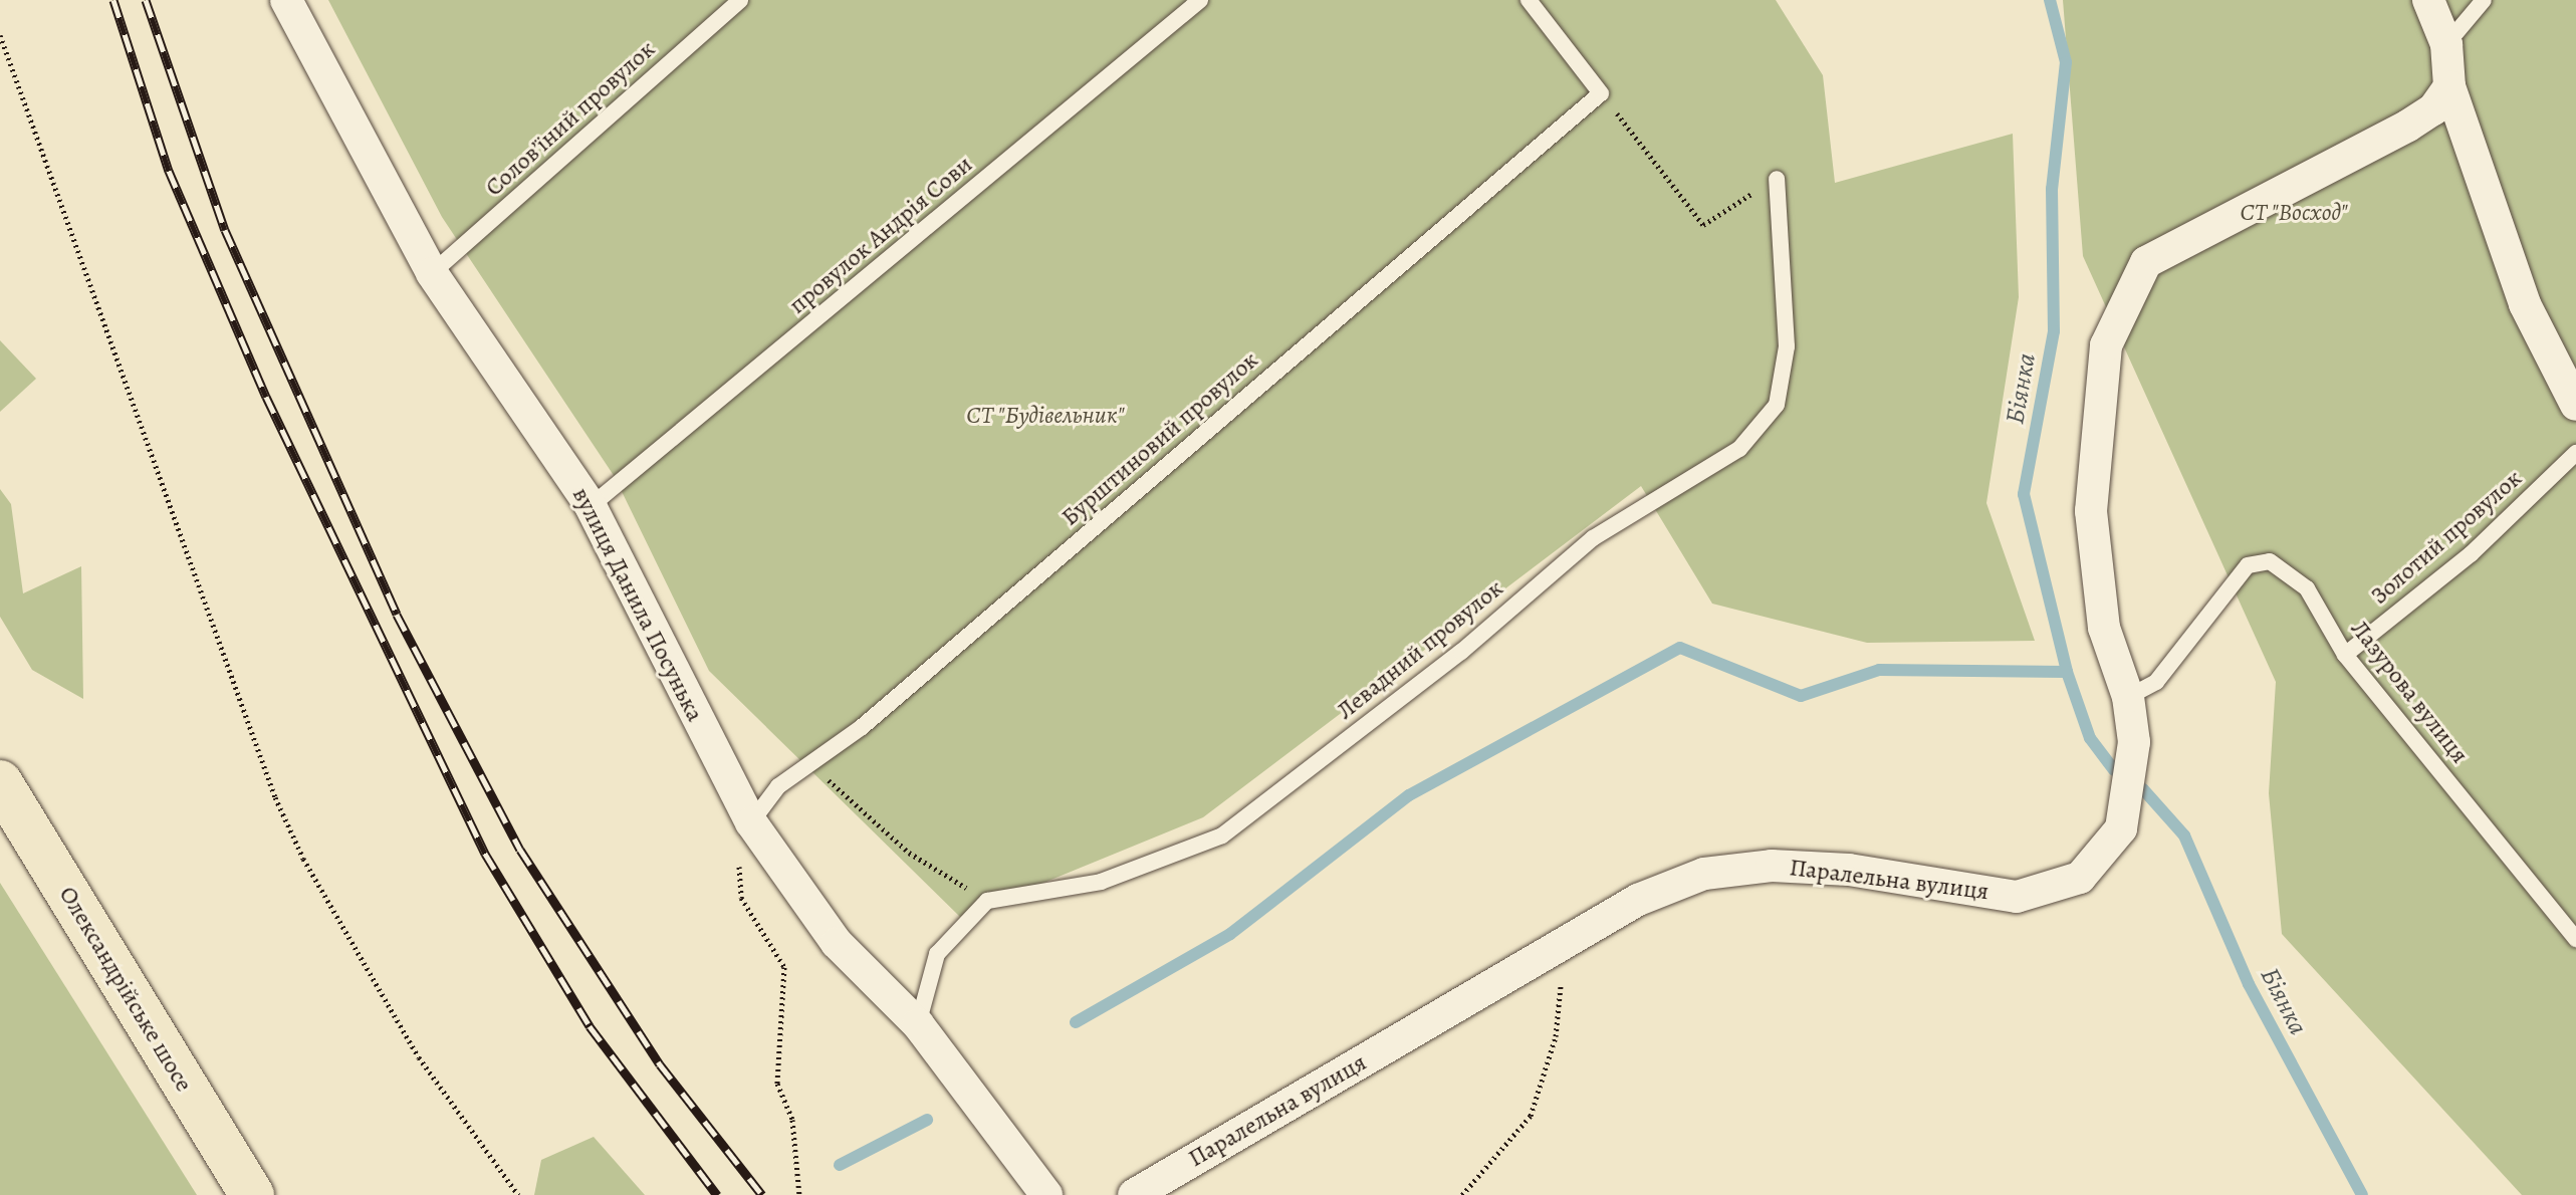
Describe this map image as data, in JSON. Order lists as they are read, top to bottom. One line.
{"streets":{"main road":["Олександрійське шосе"],"street":["вулиця Данила Посунька","Паралельна вулиця"],"lane":["Соловʼїний провулок","провулок Андрія Сови","Бурштиновий провулок","Золотий провулок","Левадний провулок","Лазурова вулиця"]},"crossings":[["Соловʼїний провулок","вулиця Данила Посунька"],["провулок Андрія Сови","вулиця Данила Посунька"],["Бурштиновий провулок","вулиця Данила Посунька"],["Золотий провулок","Лазурова вулиця"],["Лазурова вулиця","Паралельна вулиця"]],"water":["Біянка"],"parks":["СТ \"Восход\"","СТ \"Будівельник\""]}
